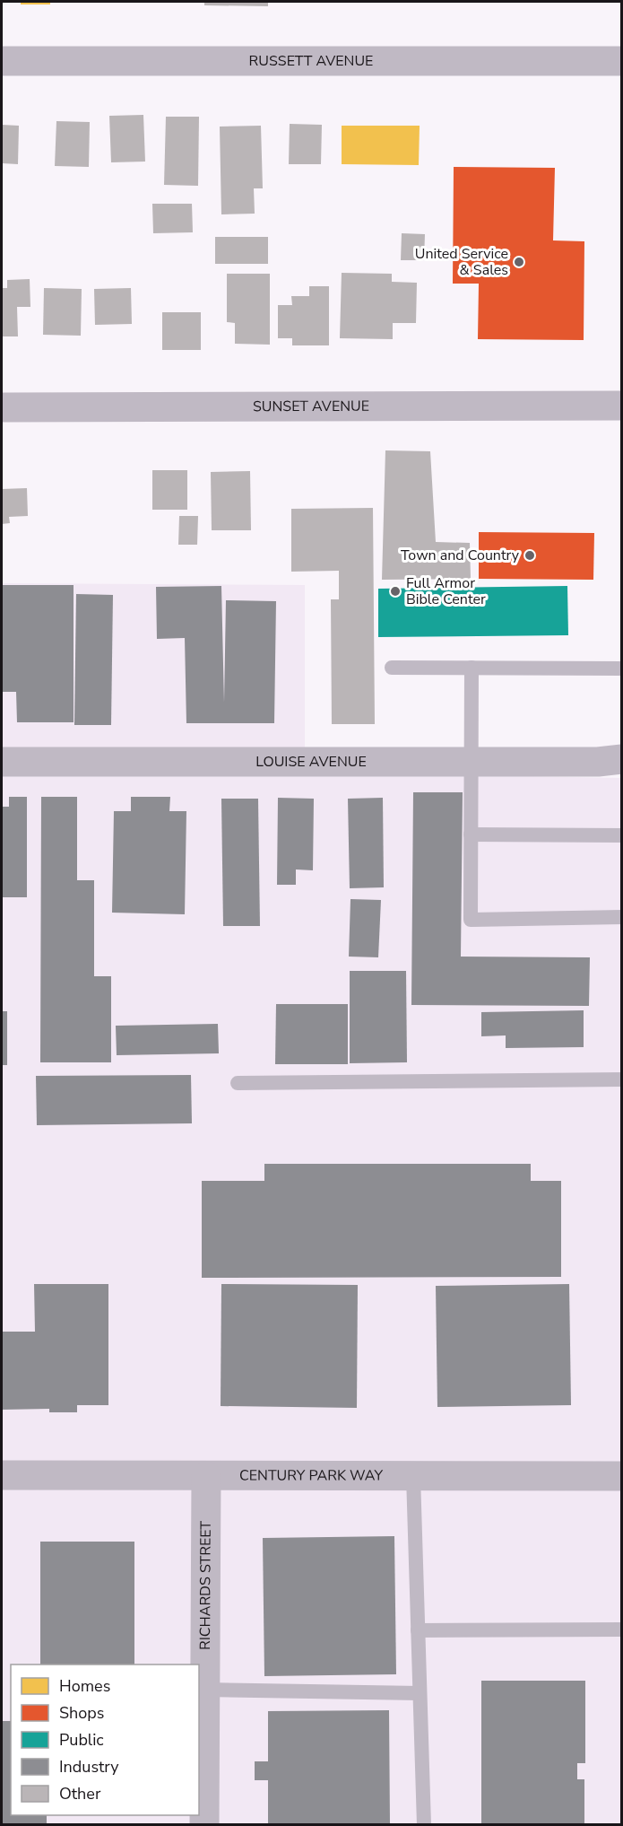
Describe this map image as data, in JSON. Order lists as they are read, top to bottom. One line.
{"streets":{"street":["RUSSETT AVENUE","SUNSET AVENUE","LOUISE AVENUE","CENTURY PARK WAY","RICHARDS STREET"]},"crossings":[["CENTURY PARK WAY","RICHARDS STREET"]],"places":["United Service & Sales","Town and Country","Full Armor Bible Center"],"legend":["Homes","Shops","Public","Industry","Other"]}
